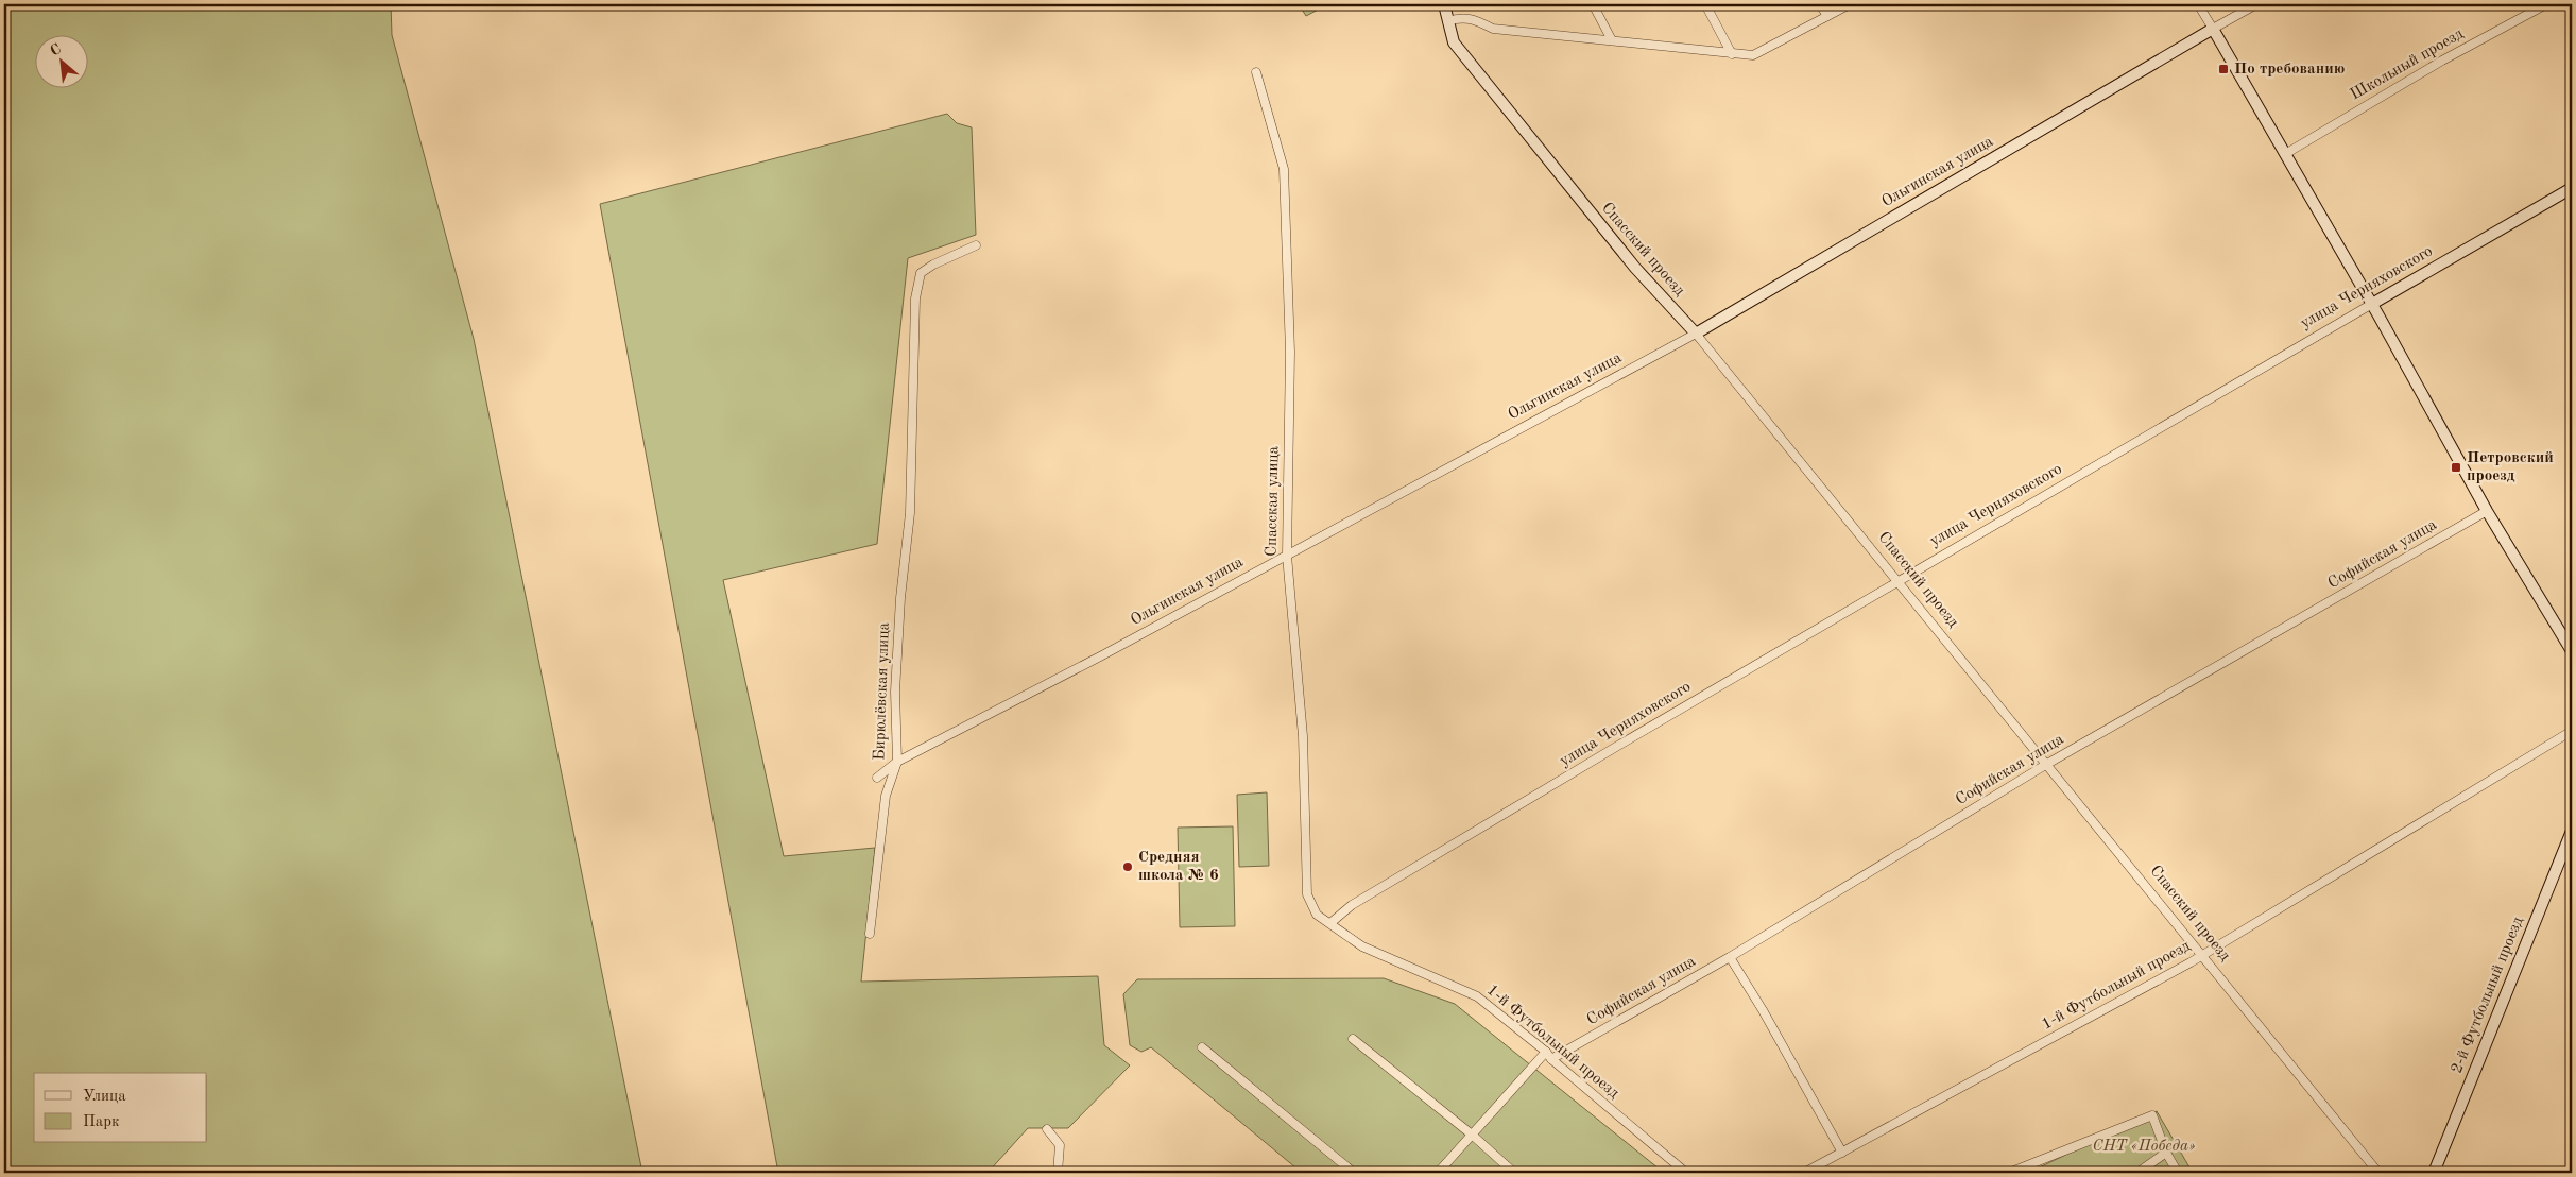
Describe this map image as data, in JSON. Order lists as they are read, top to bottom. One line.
{"streets":{"street":["Школьный проезд","Ольгинская улица","Спасский проезд","улица Черняховского","Спасская улица","Софийская улица","Бирюлёвская улица","1-й Футбольный проезд","2-й Футбольный проезд"]},"crossings":[["Ольгинская улица","Спасский проезд"],["Ольгинская улица","Спасская улица"],["Ольгинская улица","Бирюлёвская улица"],["Спасский проезд","улица Черняховского"],["Спасский проезд","Софийская улица"],["Спасский проезд","1-й Футбольный проезд"],["улица Черняховского","Спасская улица"],["улица Черняховского","1-й Футбольный проезд"],["Спасская улица","1-й Футбольный проезд"],["Софийская улица","1-й Футбольный проезд"]],"parks":["СНТ «Победа»"],"places":{"transit":["По требованию","Петровский проезд"],"other":["Средняя школа № 6"]},"legend":["Улица","Парк"],"north":"top left"}
